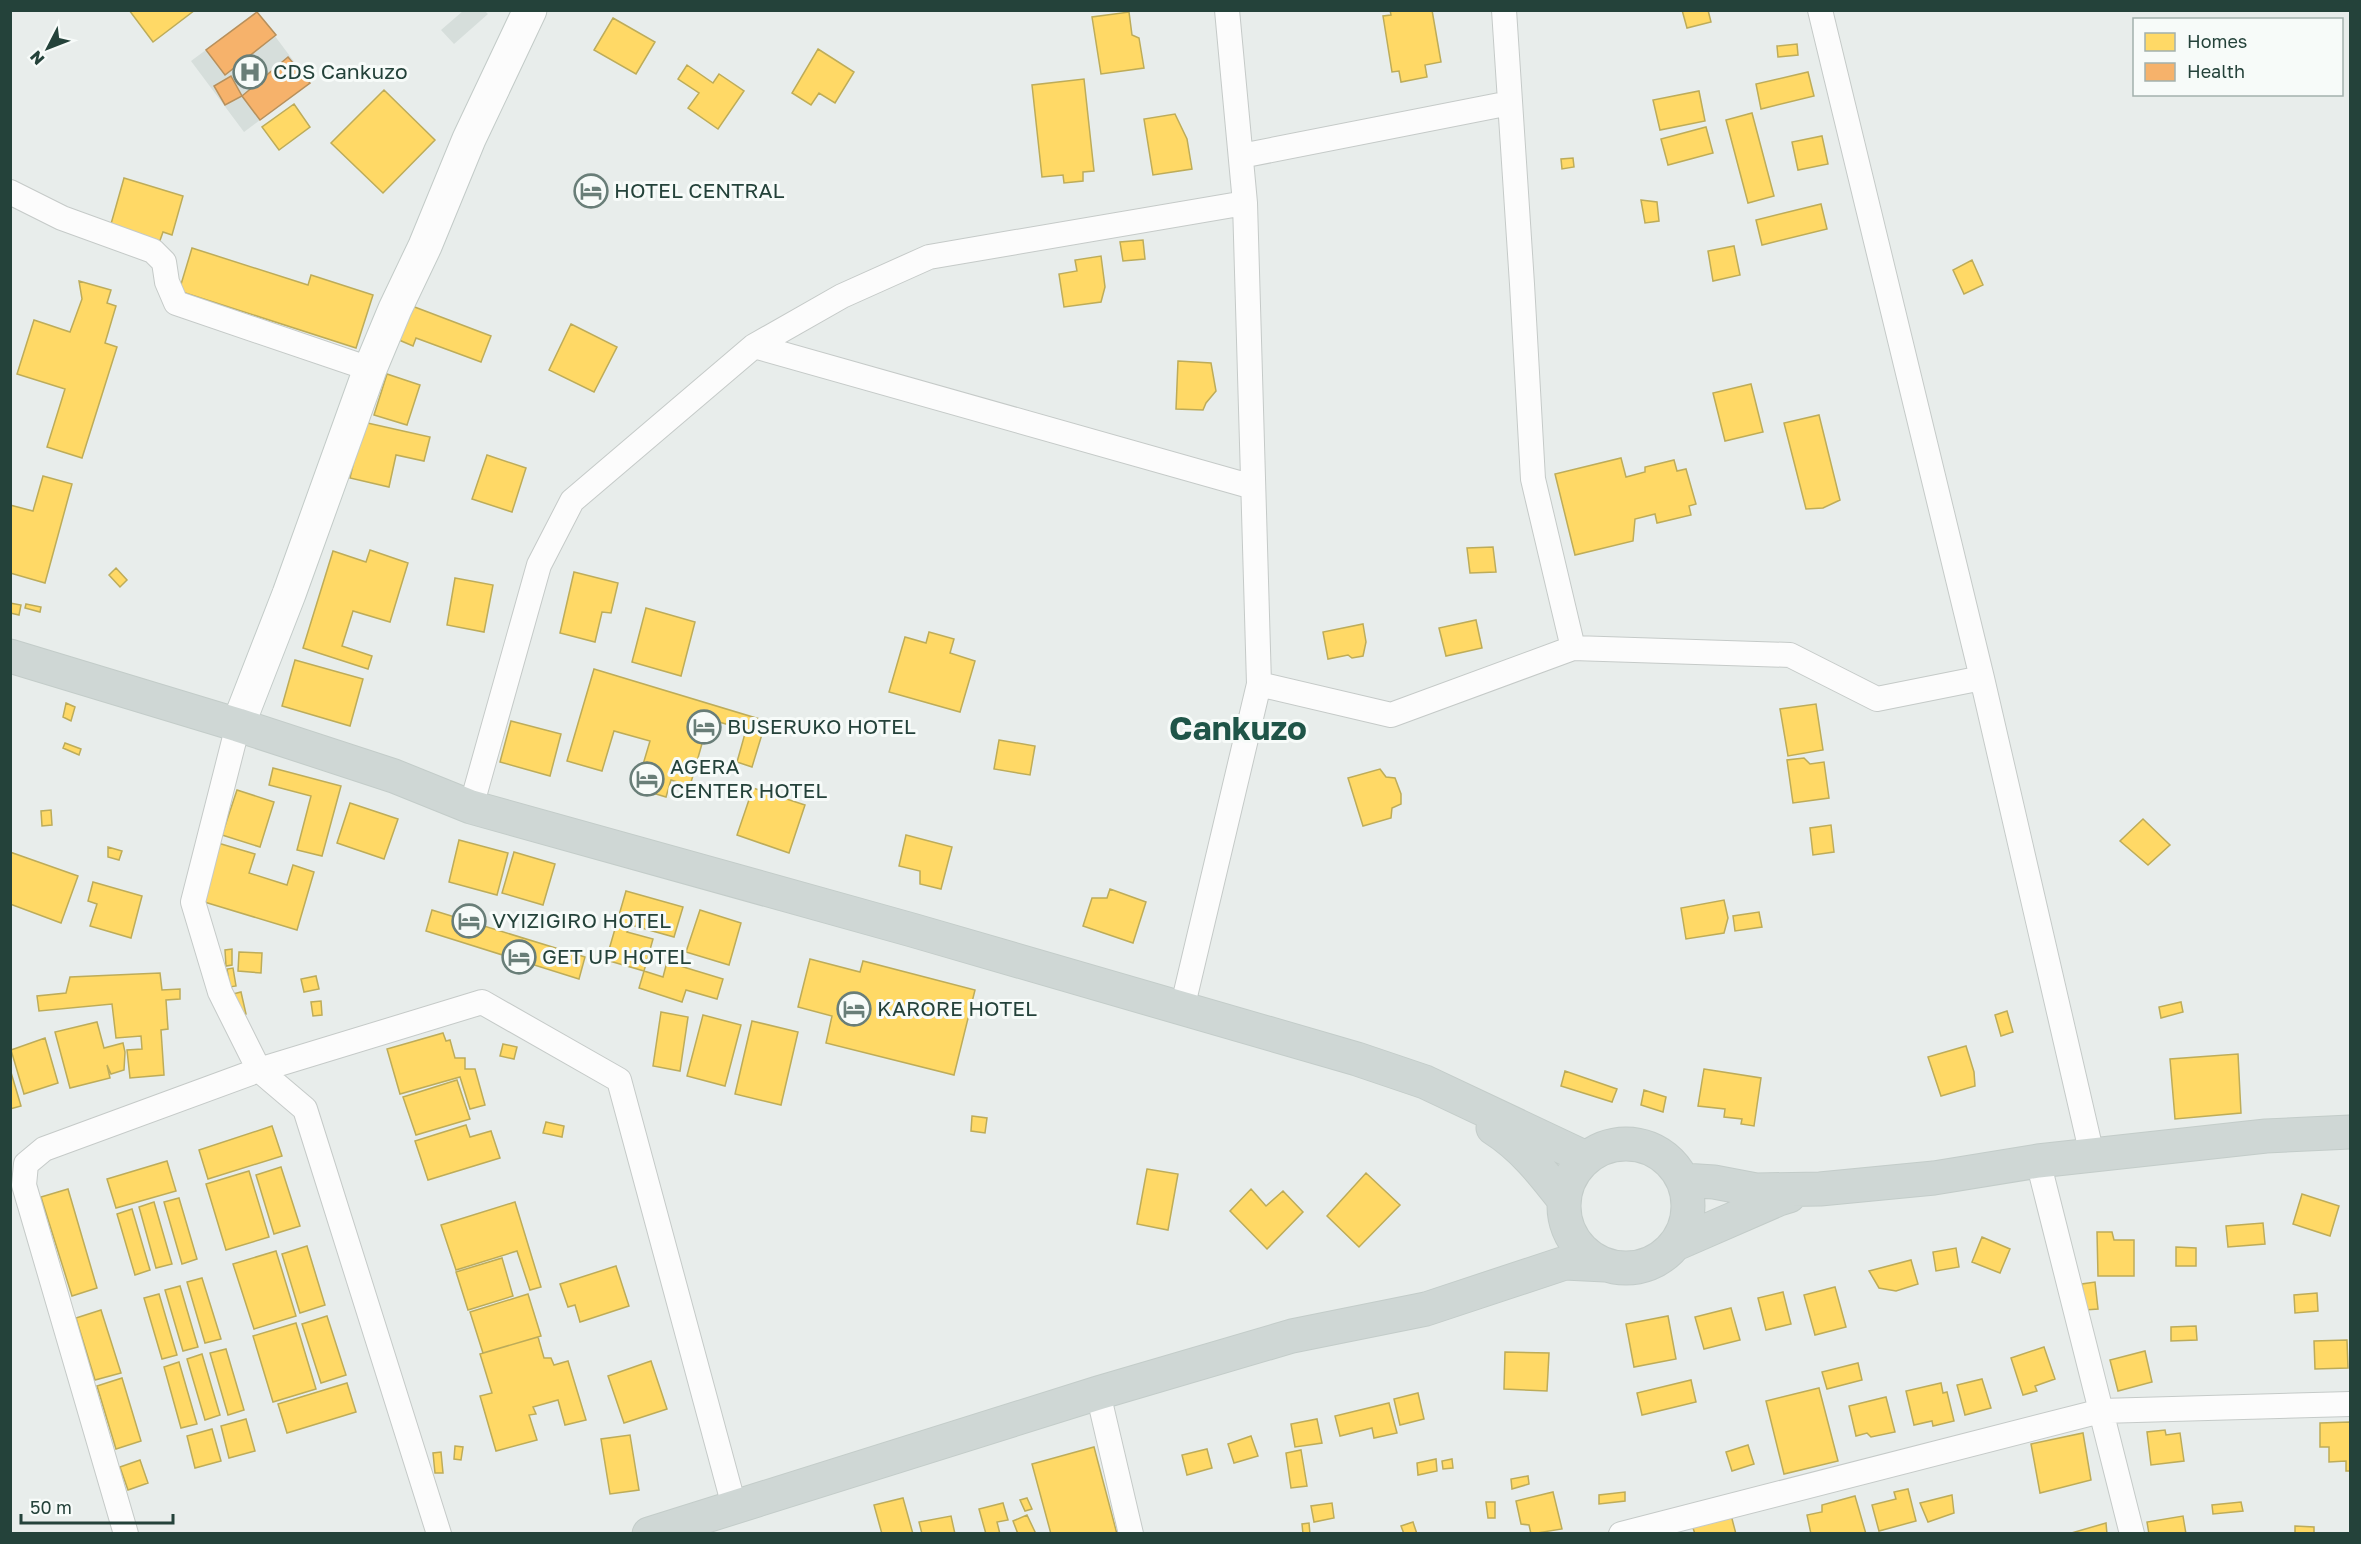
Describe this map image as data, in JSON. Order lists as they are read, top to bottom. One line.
{"districts":["Cankuzo"],"places":{"hospital":["CDS Cankuzo"],"hotel":["HOTEL CENTRAL","BUSERUKO HOTEL","AGERA CENTER HOTEL","VYIZIGIRO HOTEL","GET UP HOTEL","KARORE HOTEL"]},"legend":["Homes","Health"],"scale_bar":"50 m","north":"bottom left"}
